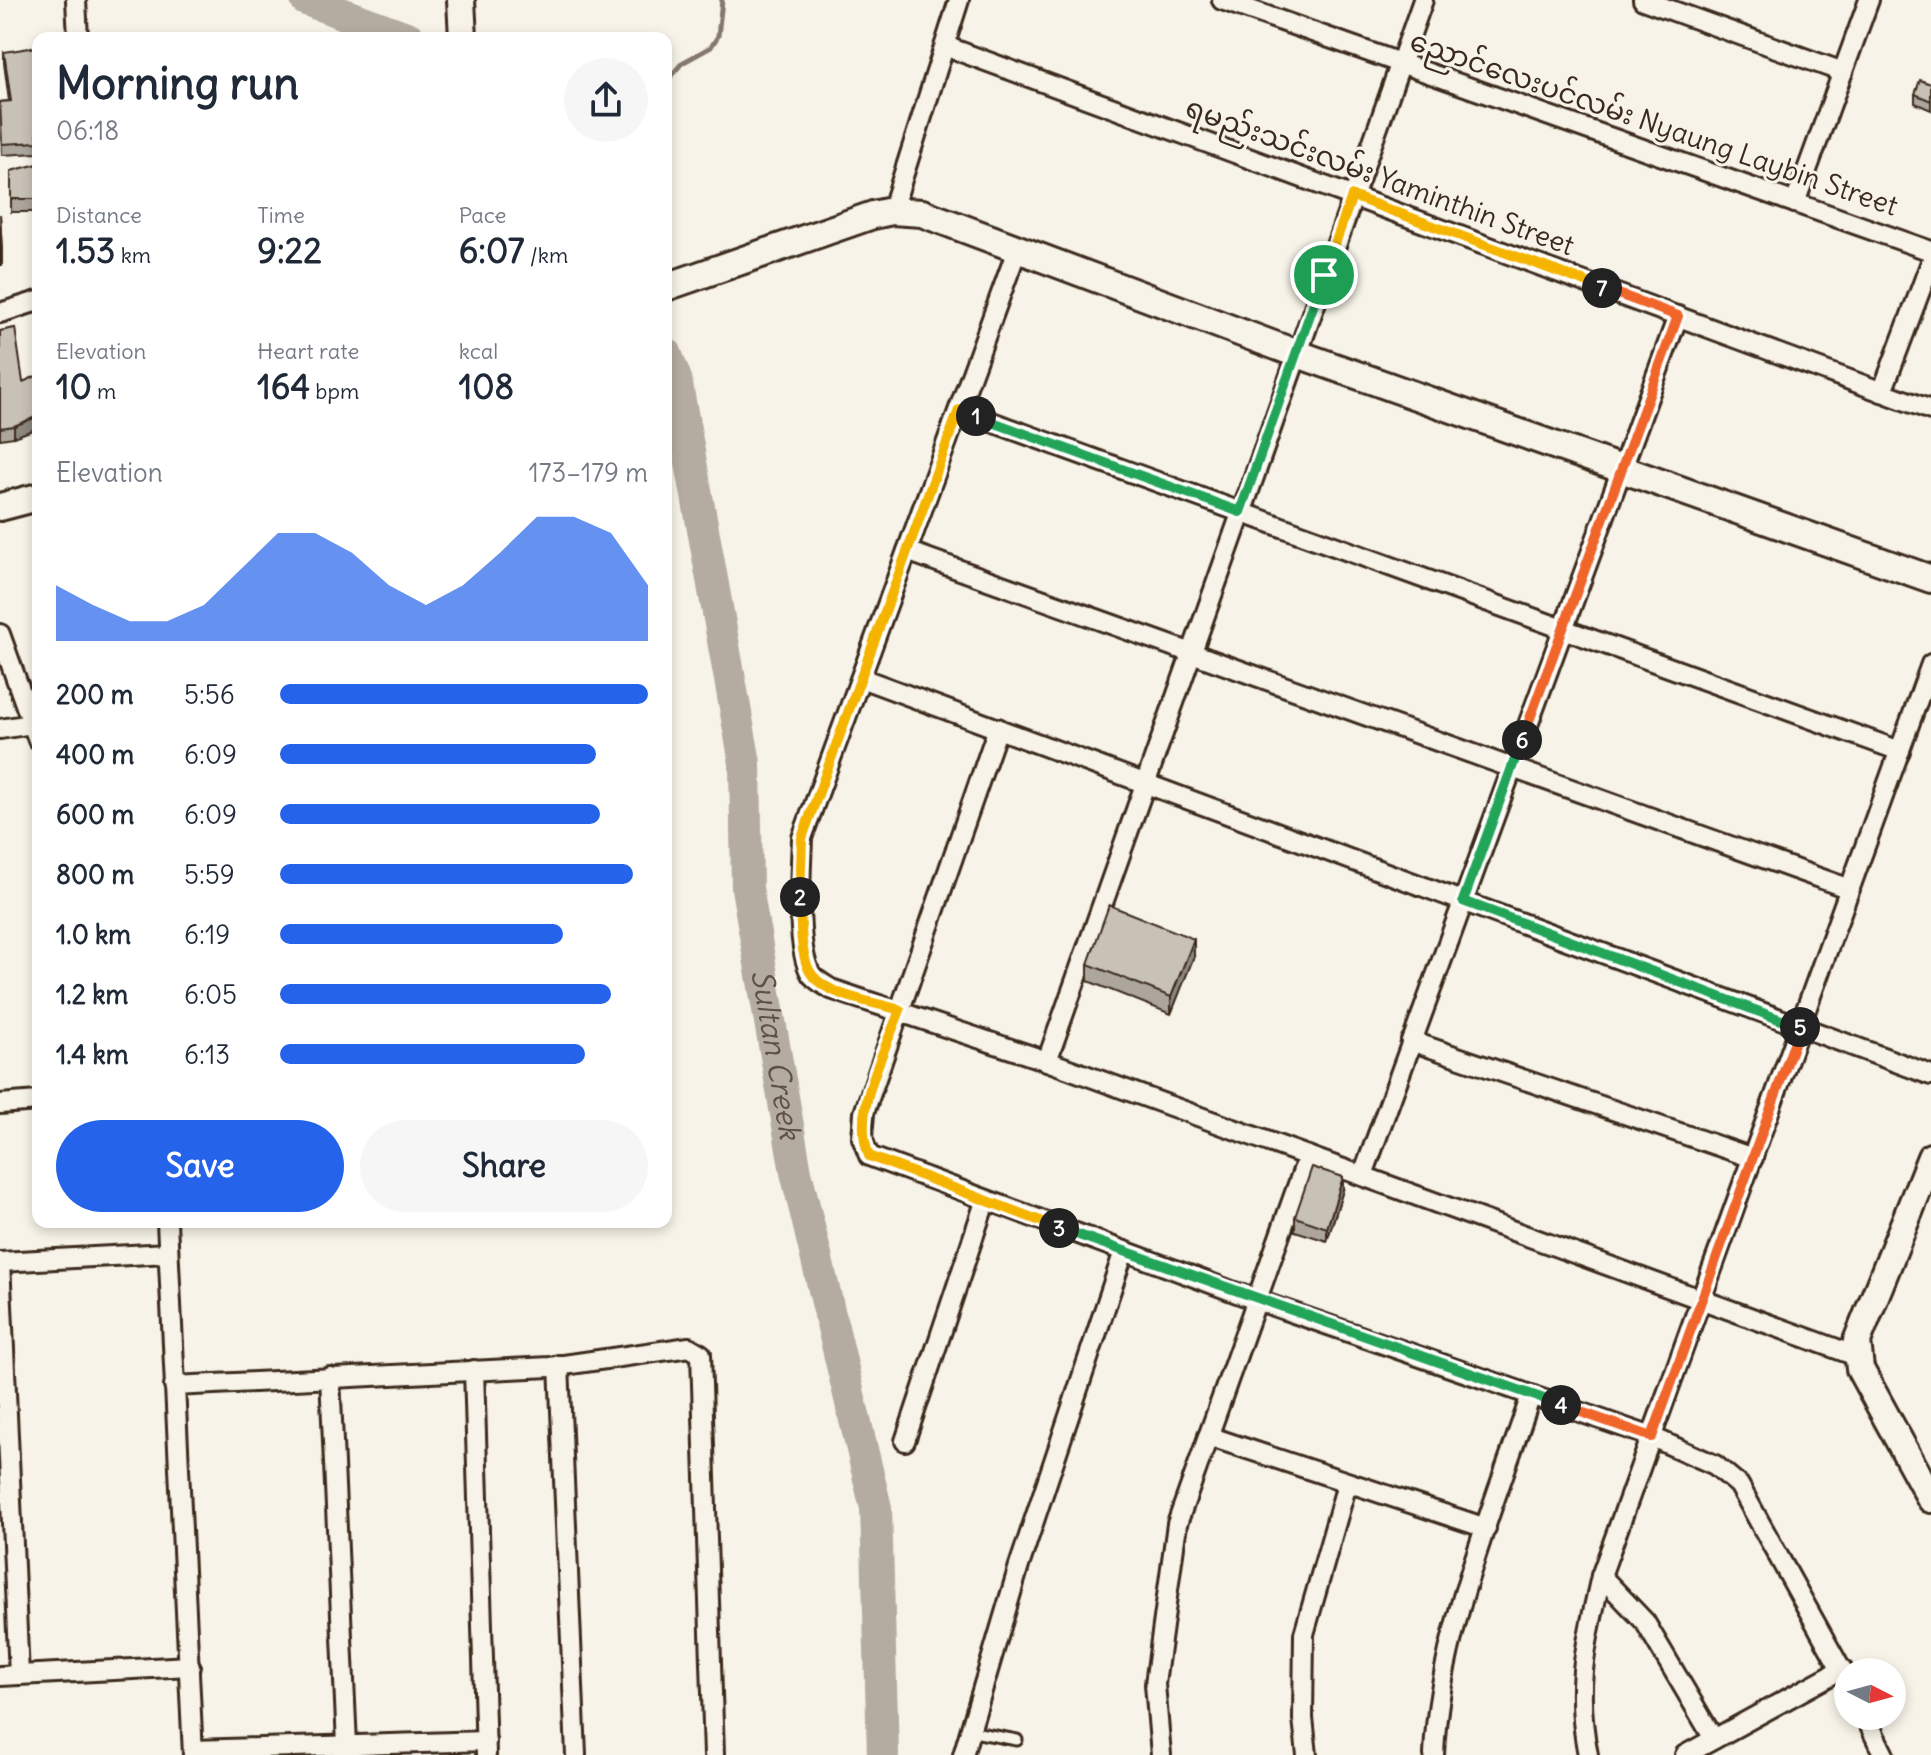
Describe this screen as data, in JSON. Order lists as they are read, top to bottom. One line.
{"streets":{"street":["ညောင်လေးပင်လမ်း Nyaung Laybin Street","ရမည်းသင်းလမ်း Yaminthin Street"]},"water":["Sultan Creek"],"north":"right","page":{"heading":["Morning run","06:18"],"stats":[["Distance","1.53 km"],["Time","9:22"],["Pace","6:07 /km"],["Elevation","10 m"],["Heart rate","164 bpm"],["kcal","108"]],"pins":["7","1","6","2","5","3","4"],"chart":["Elevation","173–179 m"],"list":[{"name":"200 m","note":"5:56"},{"name":"400 m","note":"6:09"},{"name":"600 m","note":"6:09"},{"name":"800 m","note":"5:59"},{"name":"1.0 km","note":"6:19"},{"name":"1.2 km","note":"6:05"},{"name":"1.4 km","note":"6:13"}],"buttons":["Save","Share"]}}
